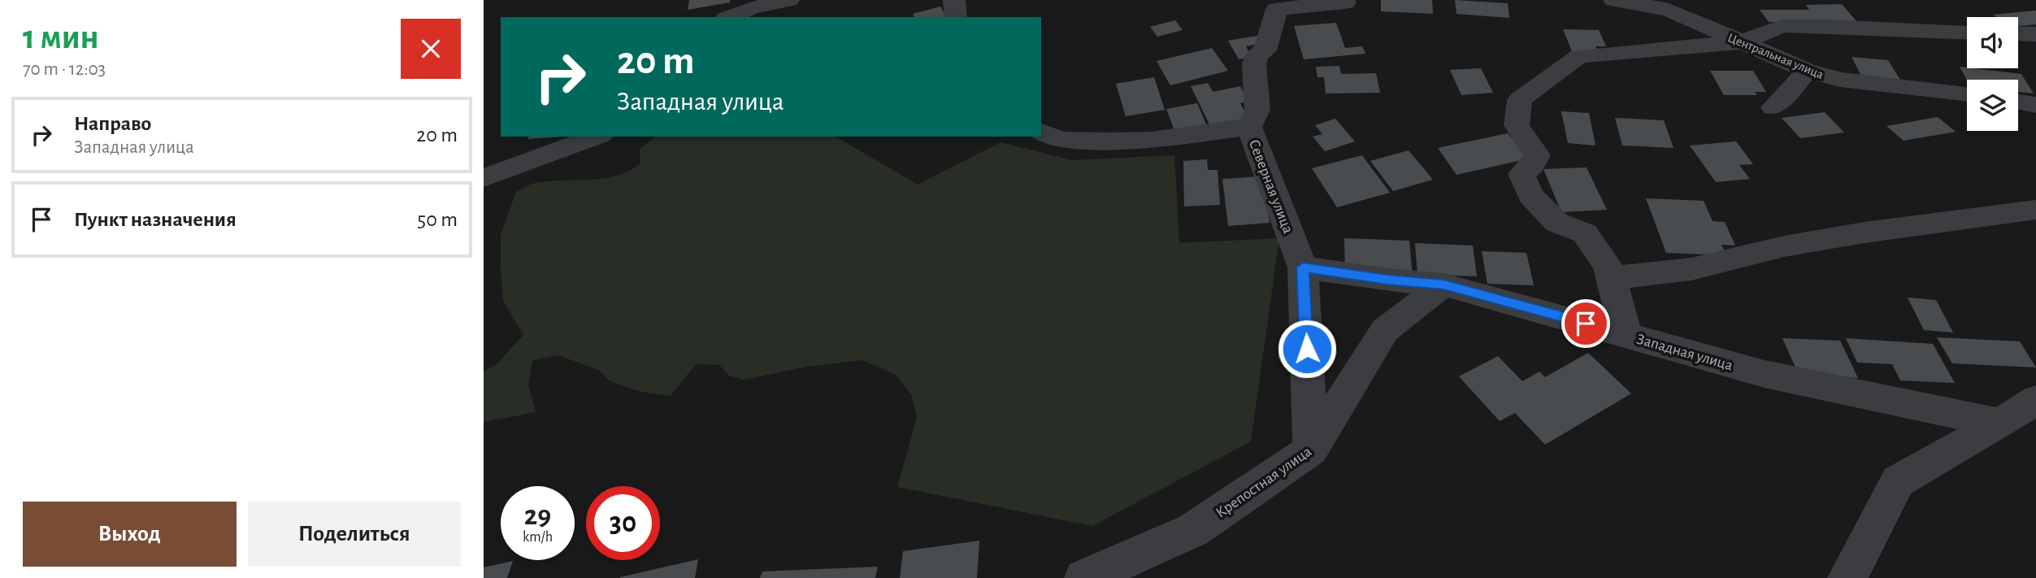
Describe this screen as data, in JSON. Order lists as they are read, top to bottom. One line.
{"streets":{"street":["Центральная улица","Северная улица","Западная улица","Крепостная улица"]},"crossings":[["Северная улица","Западная улица"],["Северная улица","Крепостная улица"],["Западная улица","Крепостная улица"]],"page":{"heading":["1 мин","70 m · 12:03"],"turn":["20 m","Западная улица"],"list":[{"name":"Направо","note":"Западная улица","value":"20 m"},{"name":"Пункт назначения","value":"50 m"}],"speed":"29 km/h","limit":"30","buttons":["Выход","Поделиться"]}}
